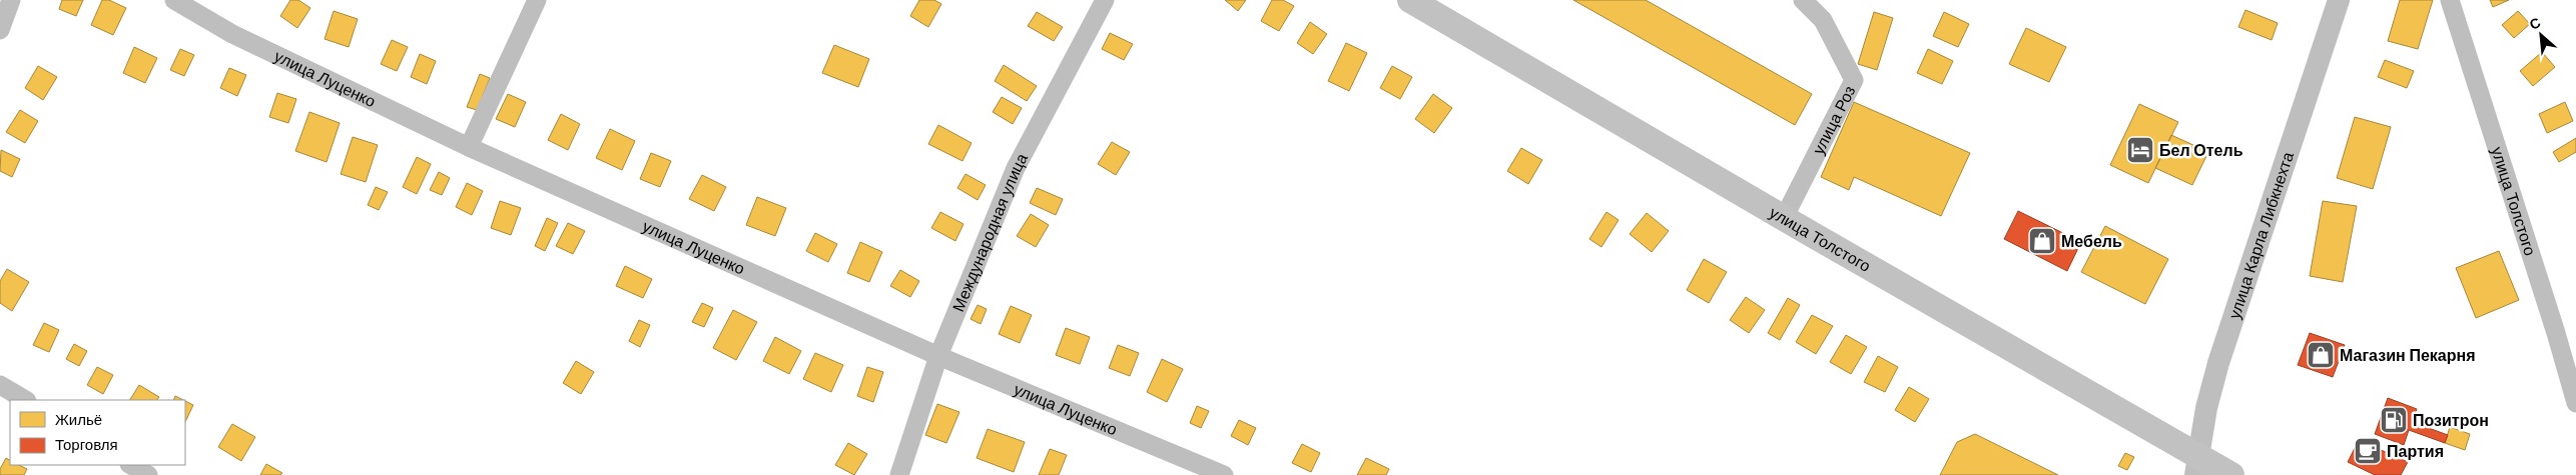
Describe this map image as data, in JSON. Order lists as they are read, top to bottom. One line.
{"streets":{"main road":["улица Толстого"],"street":["улица Луценко","улица Роз","Международная улица","улица Карла Либкнехта"]},"crossings":[["улица Луценко","Международная улица"],["улица Роз","улица Толстого"],["улица Толстого","улица Карла Либкнехта"]],"places":{"hotel":["Бел Отель"],"shop":["Мебель","Магазин Пекарня"],"fuel station":["Позитрон"],"cafe":["Партия"]},"legend":["Жильё","Торговля"],"north":"top left"}
